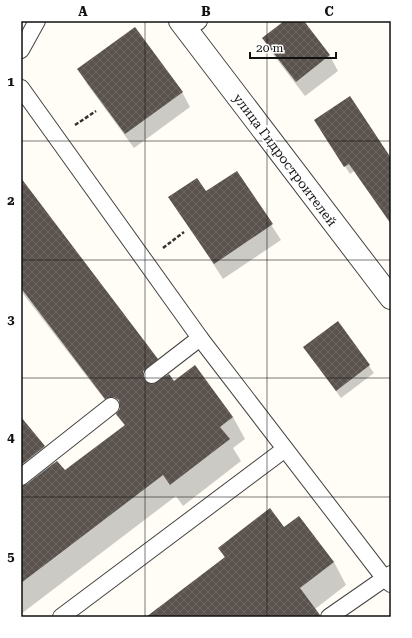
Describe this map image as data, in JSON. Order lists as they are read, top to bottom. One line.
{"streets":{"street":["улица Гидростроителей"]},"scale_bar":"20 m","grid":{"columns":["A","B","C"],"rows":["1","2","3","4","5"]}}
